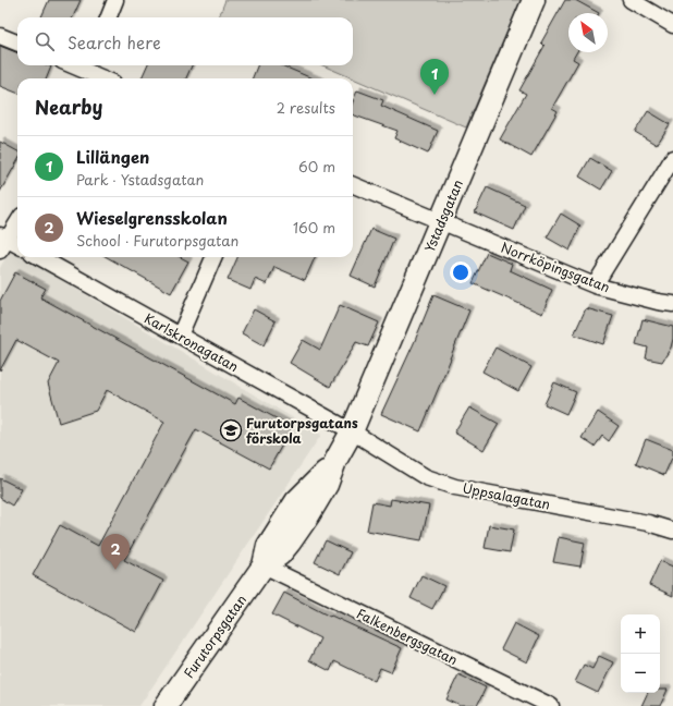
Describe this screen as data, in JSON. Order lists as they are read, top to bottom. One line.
{"streets":{"street":["Ystadsgatan","Norrköpingsgatan","Karlskronagatan","Uppsalagatan","Furutorpsgatan","Falkenbergsgatan"]},"crossings":[["Ystadsgatan","Norrköpingsgatan"],["Ystadsgatan","Karlskronagatan"],["Ystadsgatan","Uppsalagatan"],["Ystadsgatan","Furutorpsgatan"],["Karlskronagatan","Uppsalagatan"],["Karlskronagatan","Furutorpsgatan"],["Uppsalagatan","Furutorpsgatan"],["Furutorpsgatan","Falkenbergsgatan"]],"places":{"school or university":["Furutorpsgatans förskola"]},"north":"top left","page":{"search":"Search here","pins":["1","2"],"heading":["Nearby","2 results"],"list":[{"mark":"1","name":"Lillängen","note":"Park · Ystadsgatan","value":"60 m"},{"mark":"2","name":"Wieselgrensskolan","note":"School · Furutorpsgatan","value":"160 m"}],"map_buttons":["+","−"]}}
